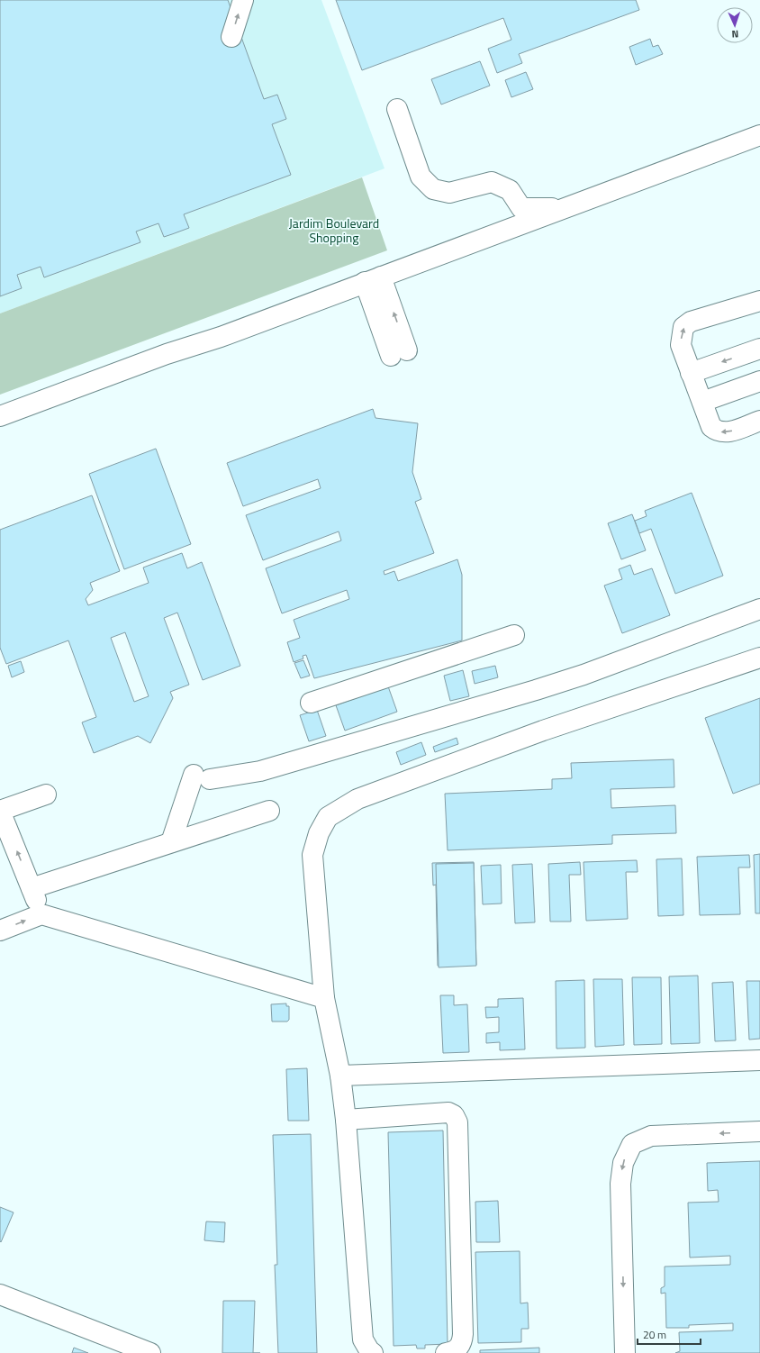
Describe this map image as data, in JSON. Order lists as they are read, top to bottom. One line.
{"parks":["Jardim Boulevard Shopping"],"scale_bar":"20 m","north":"bottom"}
